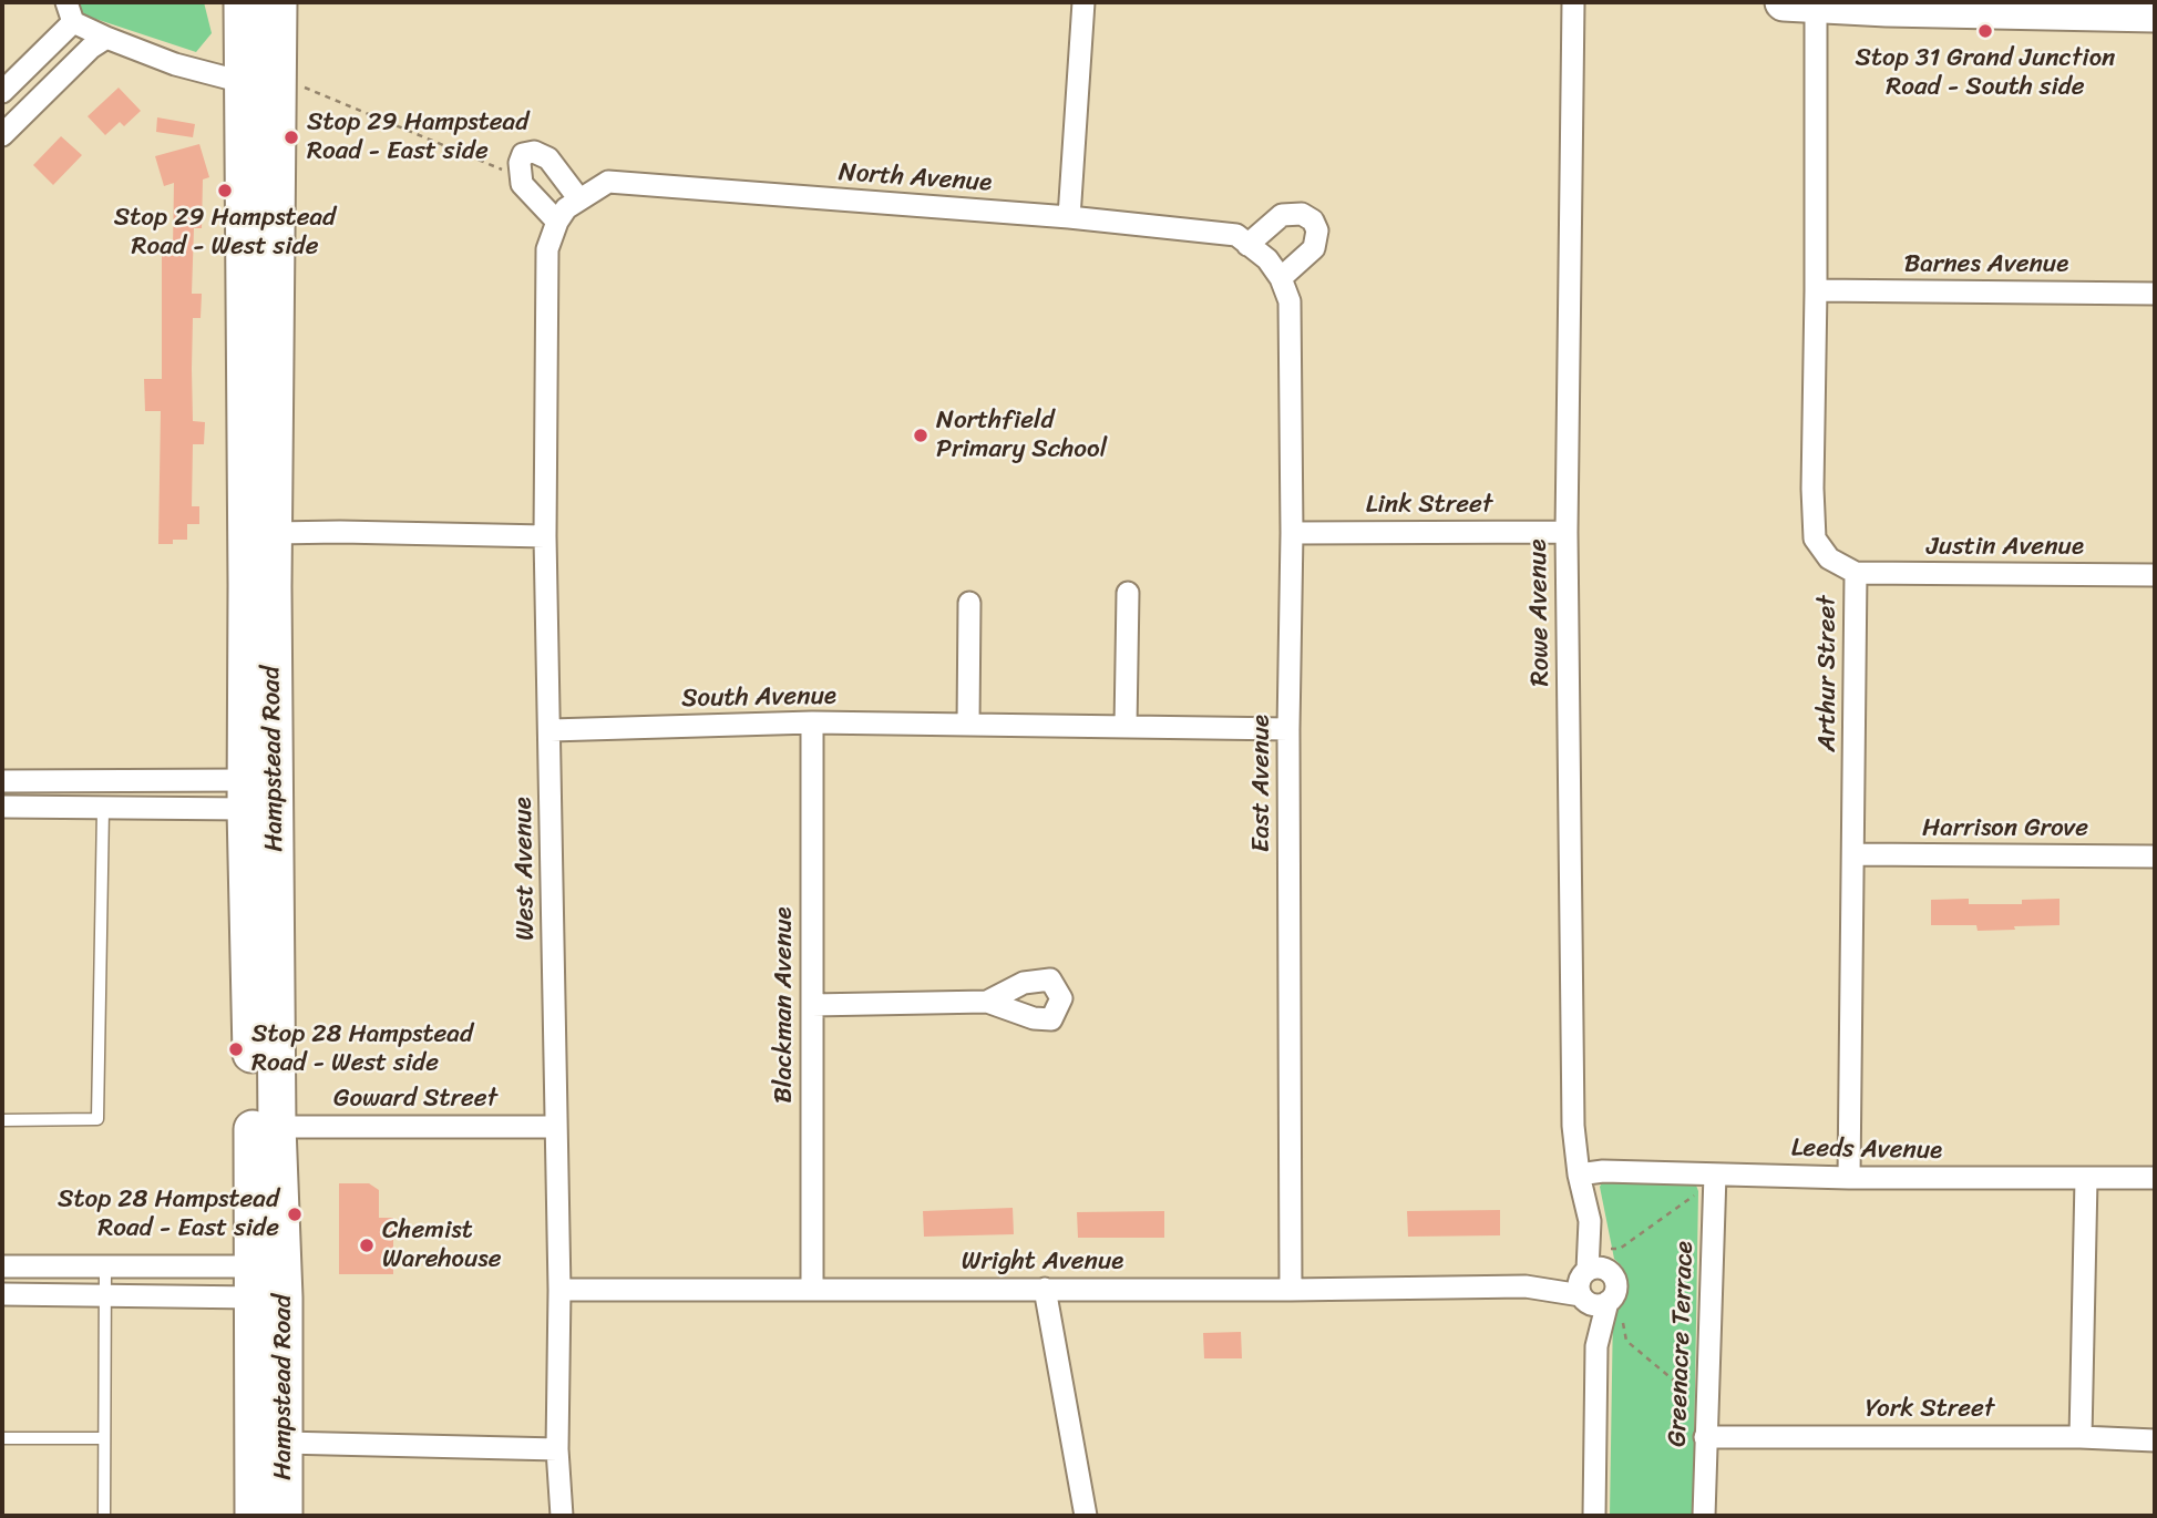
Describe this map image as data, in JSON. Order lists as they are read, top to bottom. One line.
{"streets":{"highway":["Hampstead Road"],"street":["North Avenue","Barnes Avenue","Link Street","Justin Avenue","Rowe Avenue","Arthur Street","South Avenue","East Avenue","Harrison Grove","West Avenue","Blackman Avenue","Goward Street","Leeds Avenue","Wright Avenue","Greenacre Terrace","York Street"]},"crossings":[["North Avenue","East Avenue"],["North Avenue","West Avenue"],["Barnes Avenue","Arthur Street"],["Link Street","Rowe Avenue"],["Link Street","East Avenue"],["Justin Avenue","Arthur Street"],["Rowe Avenue","Leeds Avenue"],["Rowe Avenue","Wright Avenue"],["Arthur Street","Harrison Grove"],["Arthur Street","Leeds Avenue"],["South Avenue","East Avenue"],["South Avenue","West Avenue"],["South Avenue","Blackman Avenue"],["Hampstead Road","Goward Street"],["East Avenue","Wright Avenue"],["West Avenue","Goward Street"],["West Avenue","Wright Avenue"],["Blackman Avenue","Wright Avenue"],["Leeds Avenue","Greenacre Terrace"],["Greenacre Terrace","York Street"]],"places":["Stop 31 Grand Junction Road - South side","Stop 29 Hampstead Road - East side","Stop 29 Hampstead Road - West side","Northfield Primary School","Stop 28 Hampstead Road - West side","Stop 28 Hampstead Road - East side","Chemist Warehouse"]}
